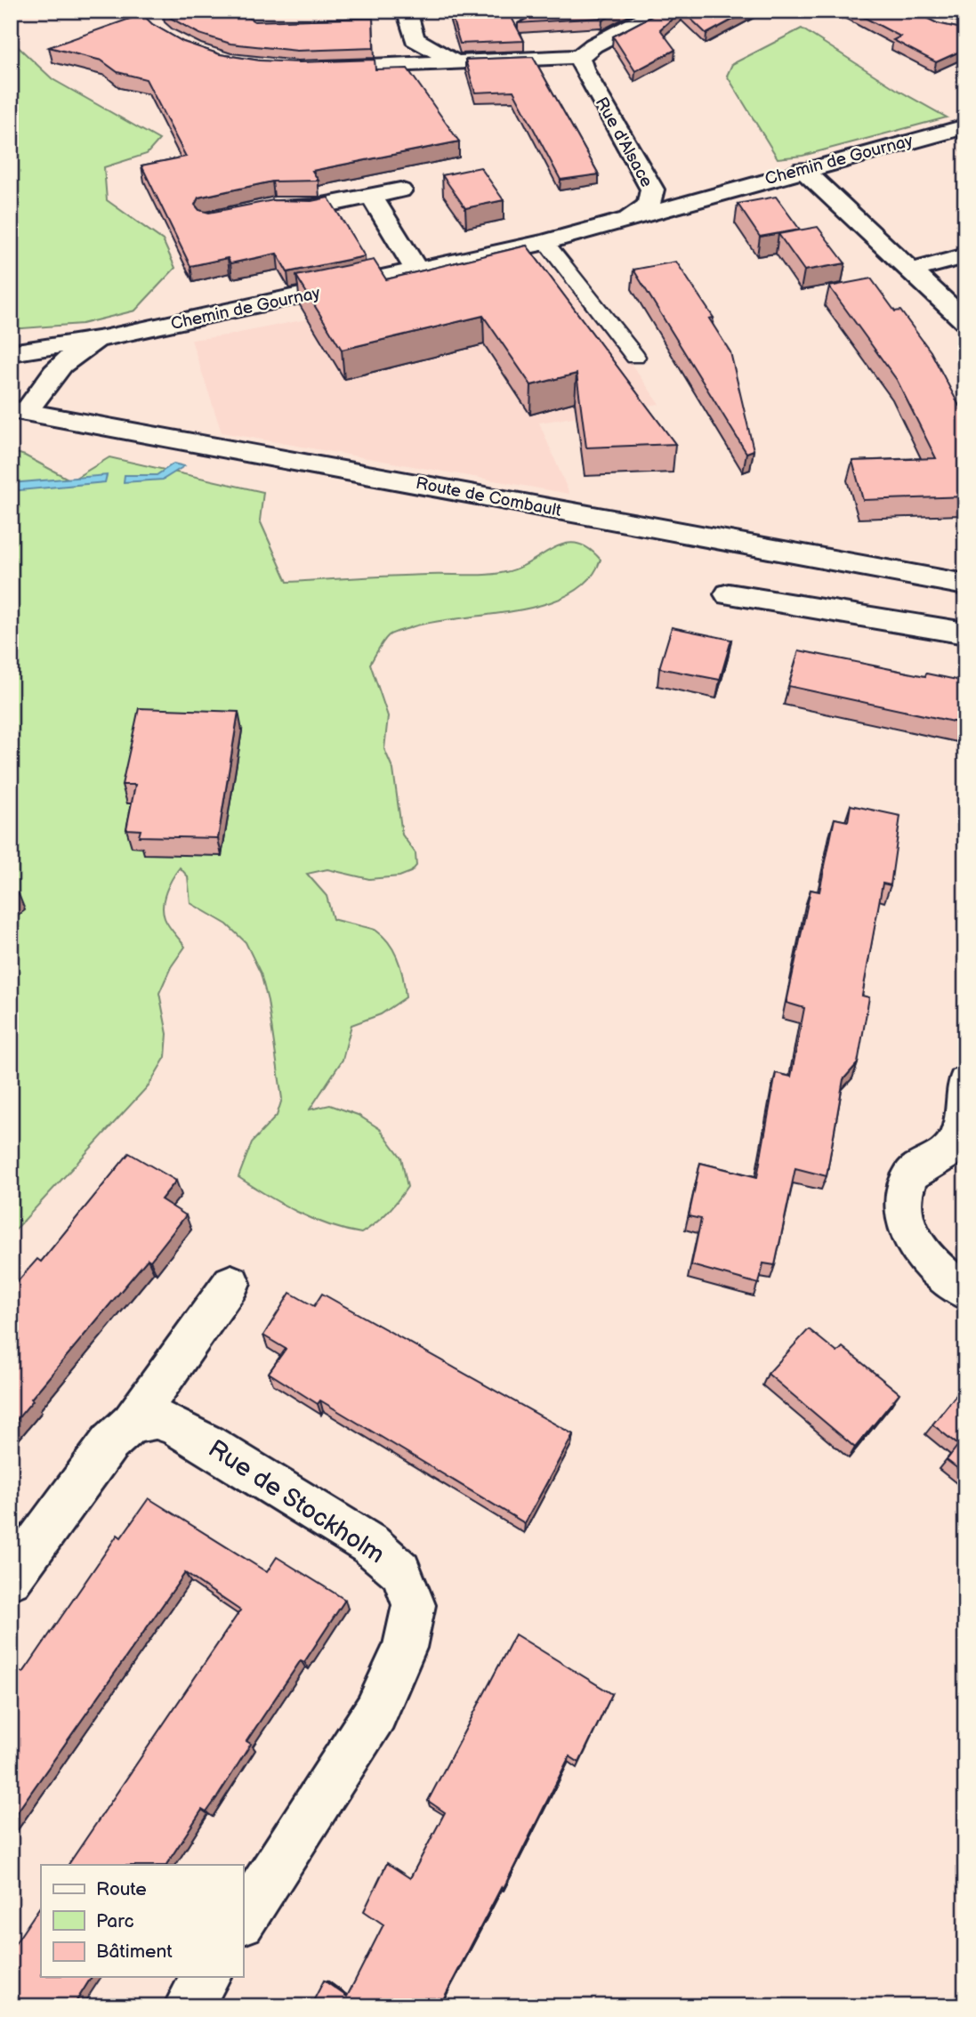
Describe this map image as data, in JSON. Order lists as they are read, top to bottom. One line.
{"streets":{"street":["Rue d'Alsace","Chemin de Gournay","Route de Combault","Rue de Stockholm"]},"crossings":[["Rue d'Alsace","Chemin de Gournay"],["Chemin de Gournay","Route de Combault"]],"legend":["Route","Parc","Bâtiment"]}
